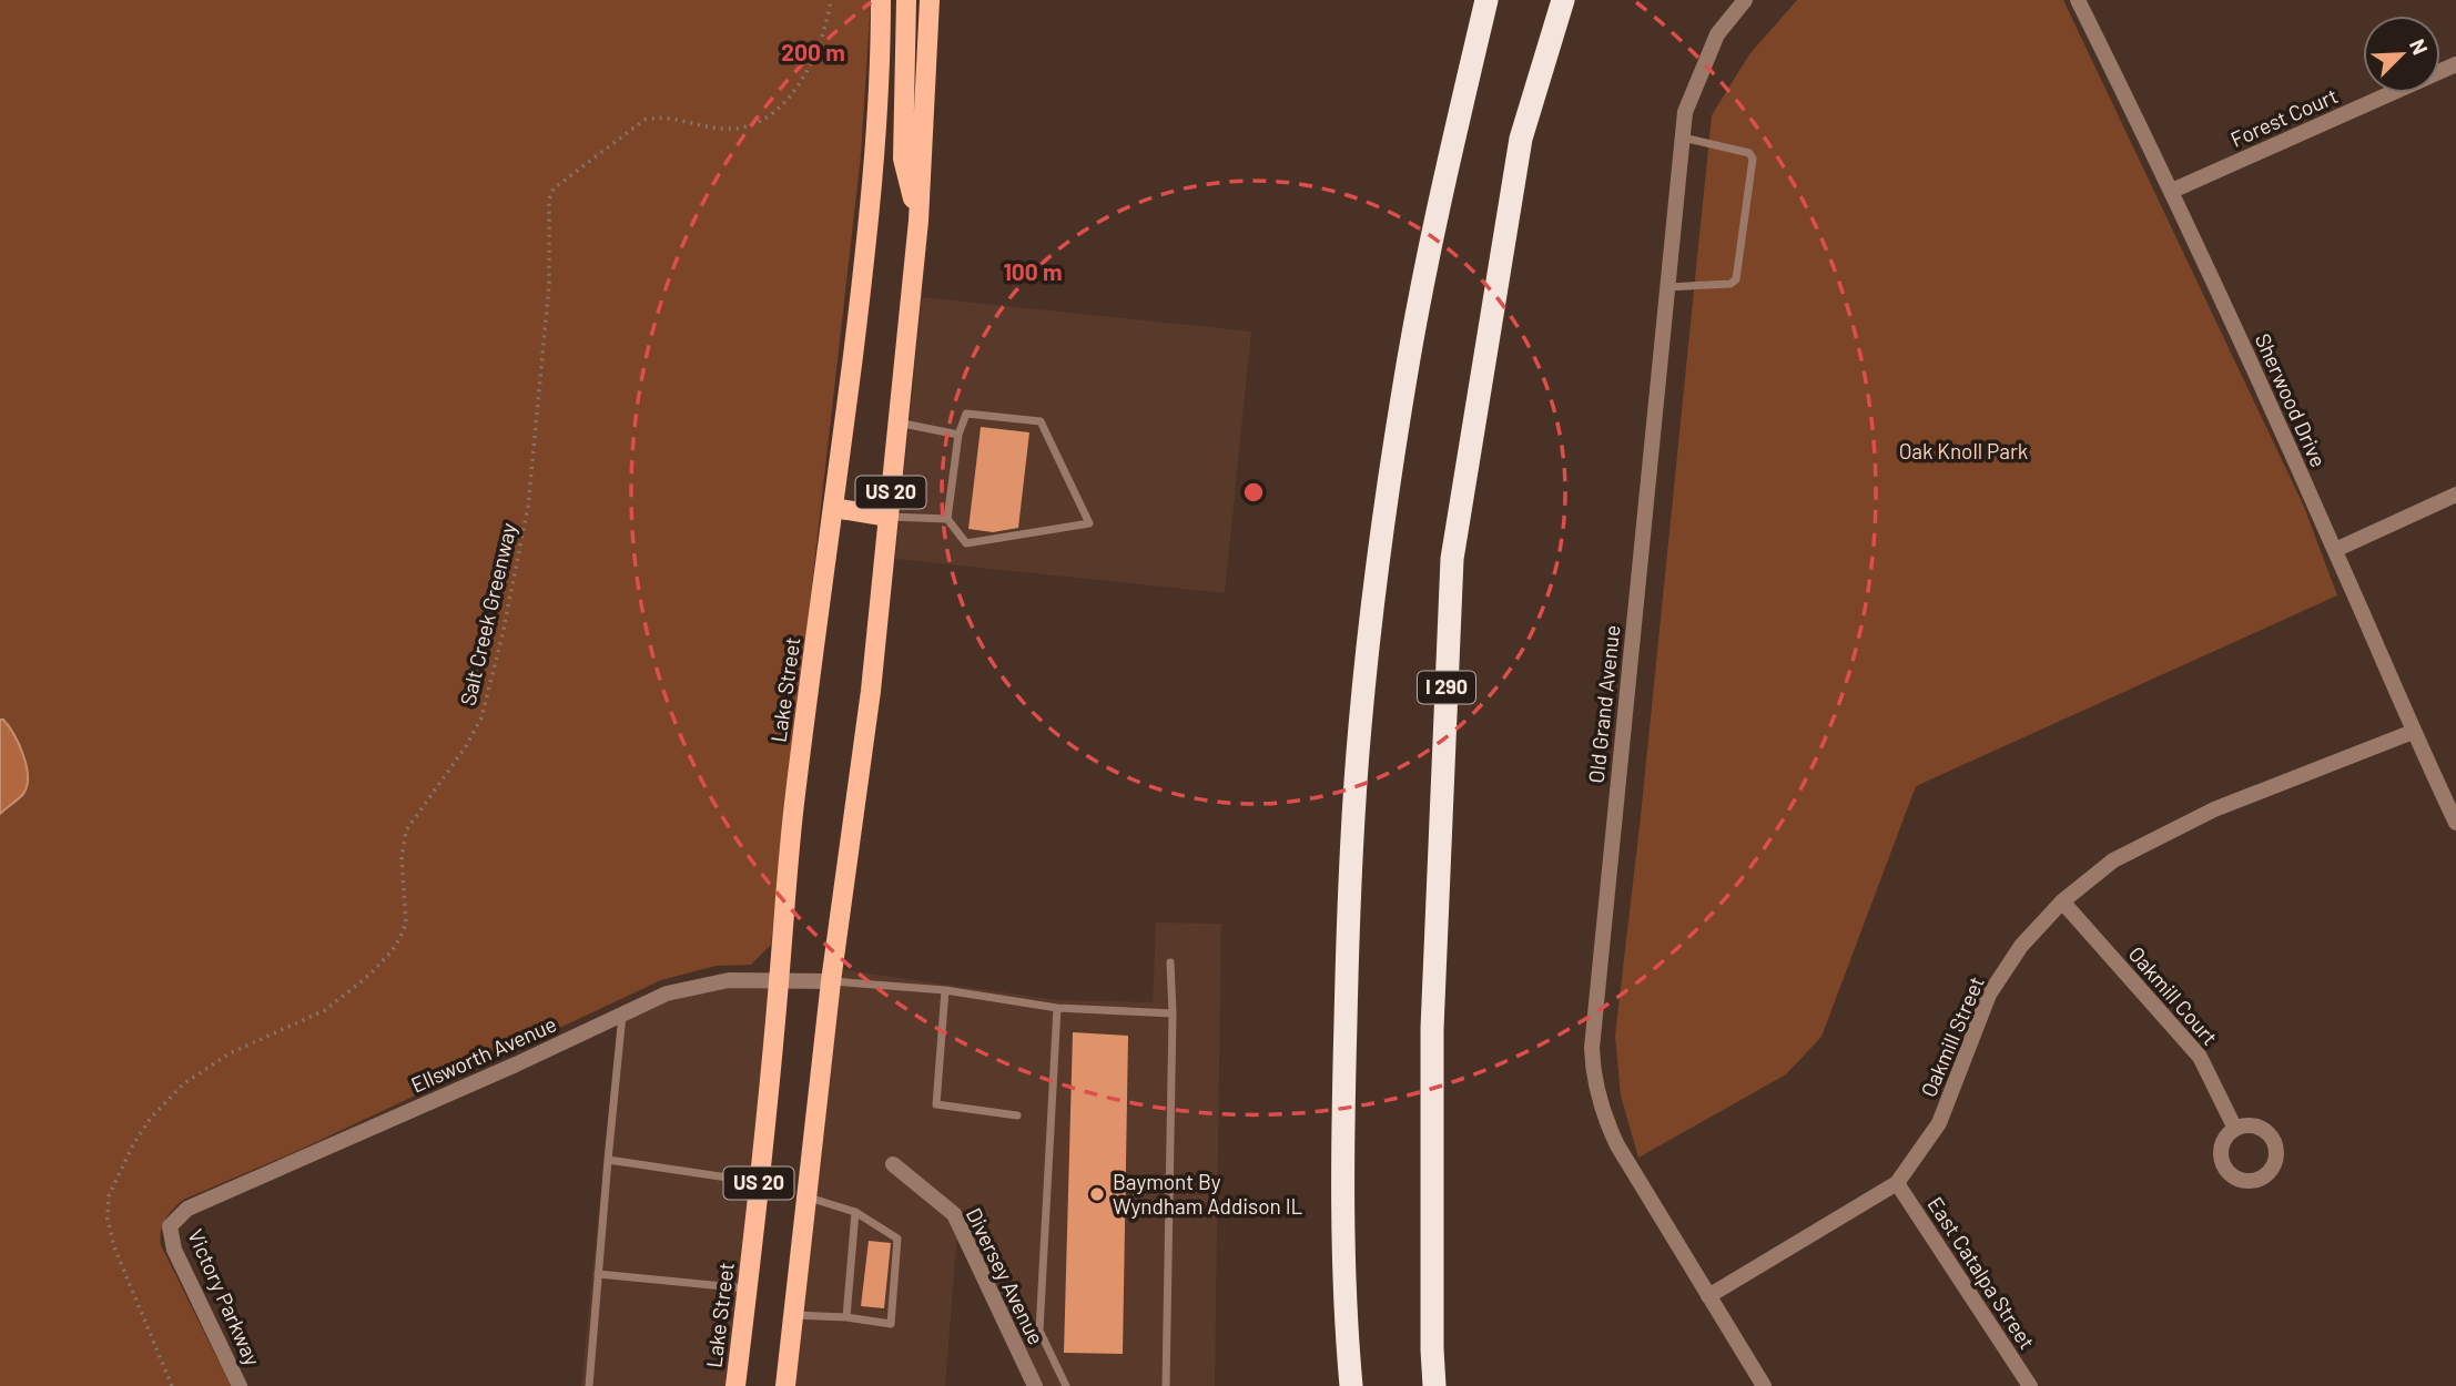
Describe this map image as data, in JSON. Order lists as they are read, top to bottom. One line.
{"streets":{"highway":["I 290"],"main road":["US 20","Lake Street"],"street":["Forest Court","Sherwood Drive","Old Grand Avenue","Oakmill Court","Oakmill Street","Ellsworth Avenue","East Catalpa Street","Diversey Avenue","Victory Parkway"],"path":["Salt Creek Greenway"]},"crossings":[["Forest Court","Sherwood Drive"],["Sherwood Drive","Oakmill Street"],["US 20","Ellsworth Avenue"],["Lake Street","Ellsworth Avenue"],["Old Grand Avenue","Oakmill Street"],["Oakmill Court","Oakmill Street"],["Oakmill Street","East Catalpa Street"],["Ellsworth Avenue","Victory Parkway"]],"parks":["Oak Knoll Park"],"places":["Baymont By Wyndham Addison IL"],"north":"top right","rings":["200 m","100 m"]}
